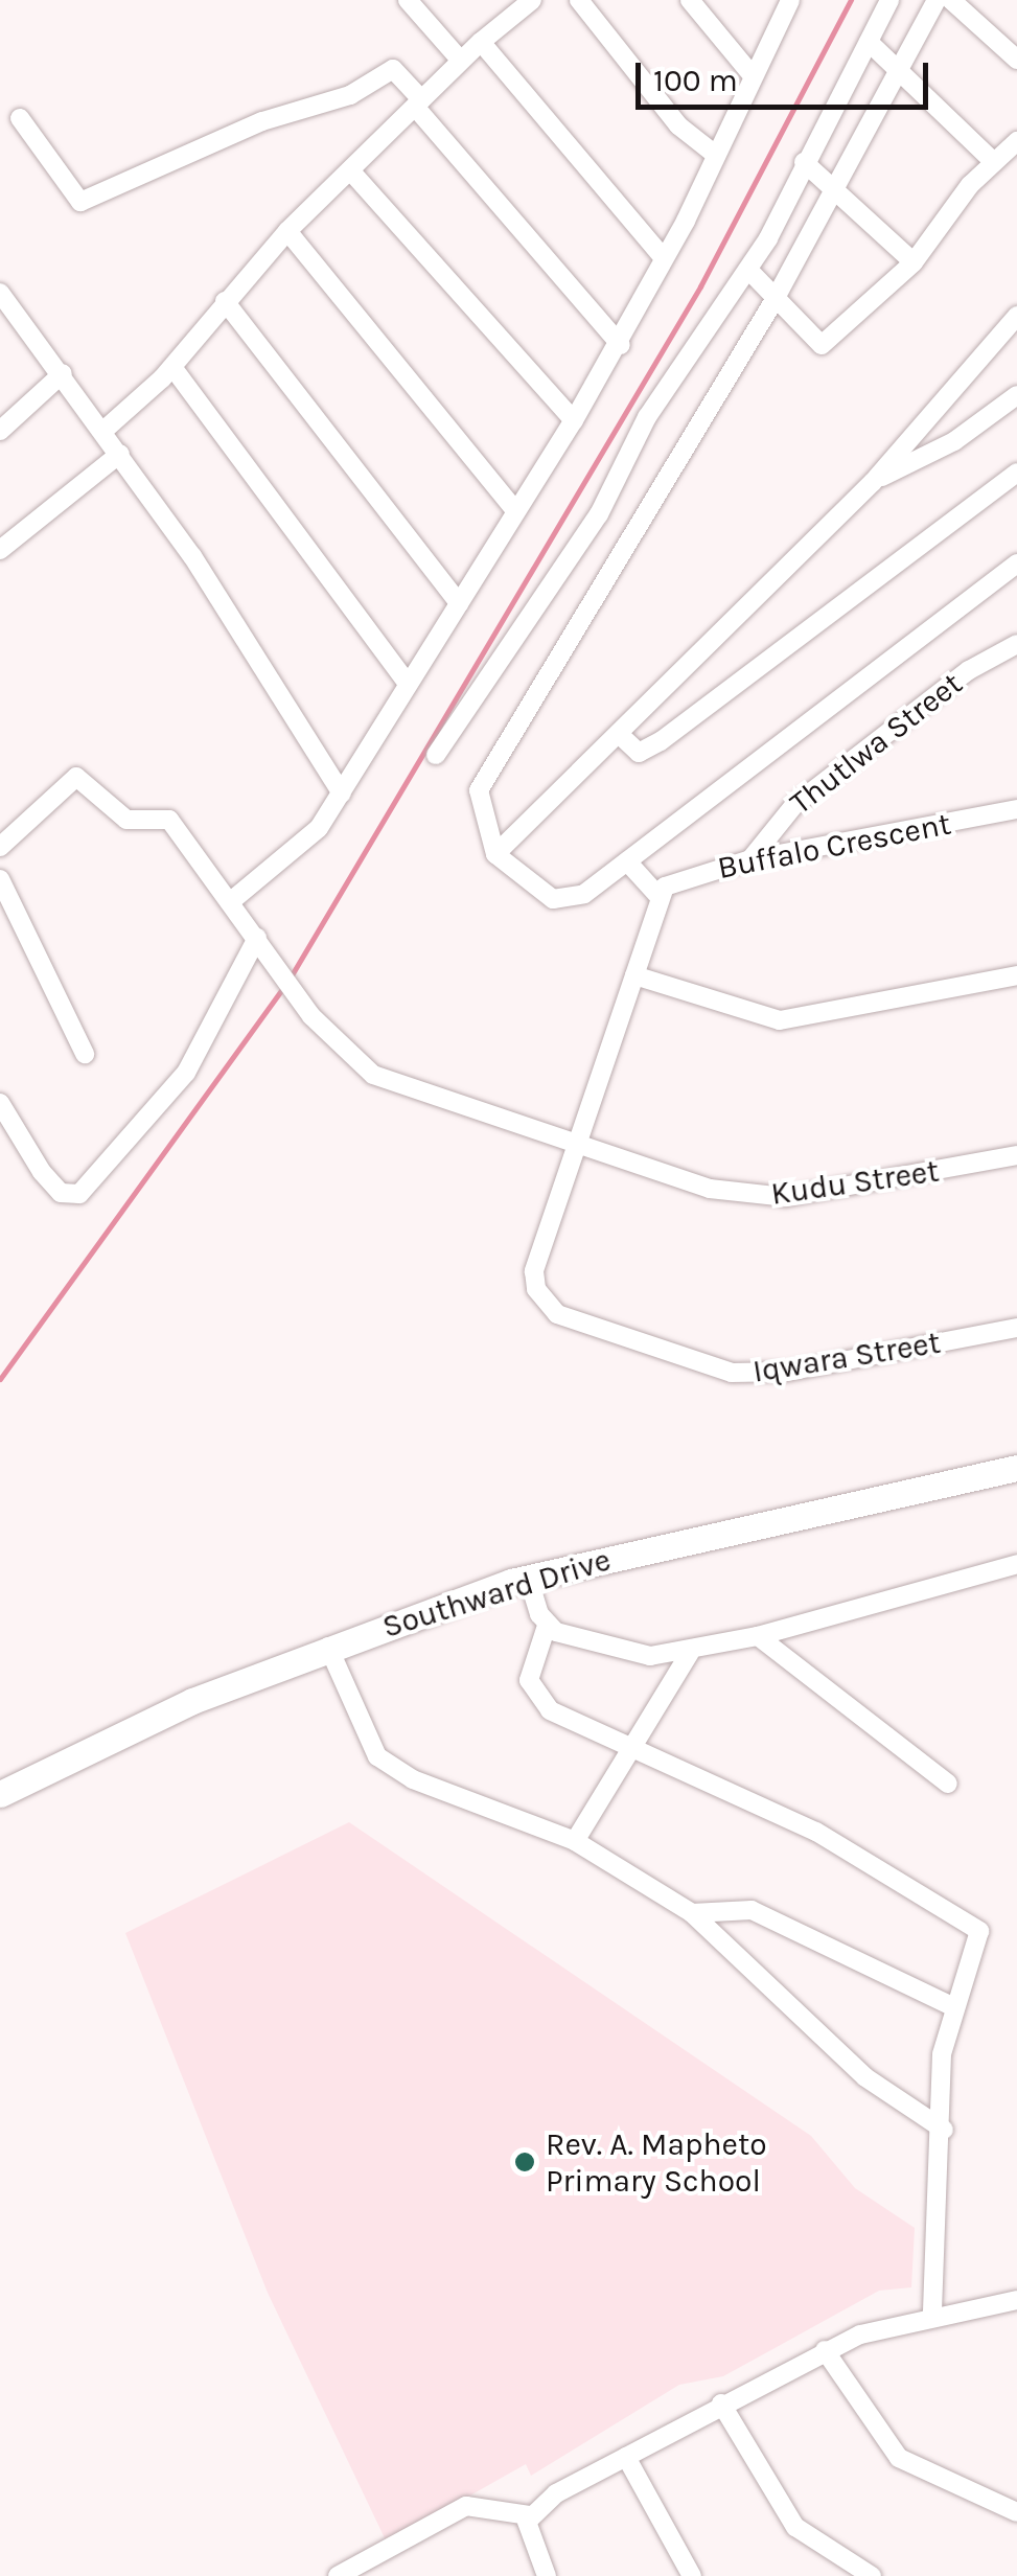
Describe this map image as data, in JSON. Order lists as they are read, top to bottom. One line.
{"streets":{"main road":["Southward Drive"],"street":["Thutlwa Street","Buffalo Crescent","Kudu Street","Iqwara Street"]},"crossings":[["Thutlwa Street","Buffalo Crescent"],["Buffalo Crescent","Iqwara Street"],["Kudu Street","Iqwara Street"]],"places":["Rev. A. Mapheto Primary School"],"scale_bar":"100 m"}
